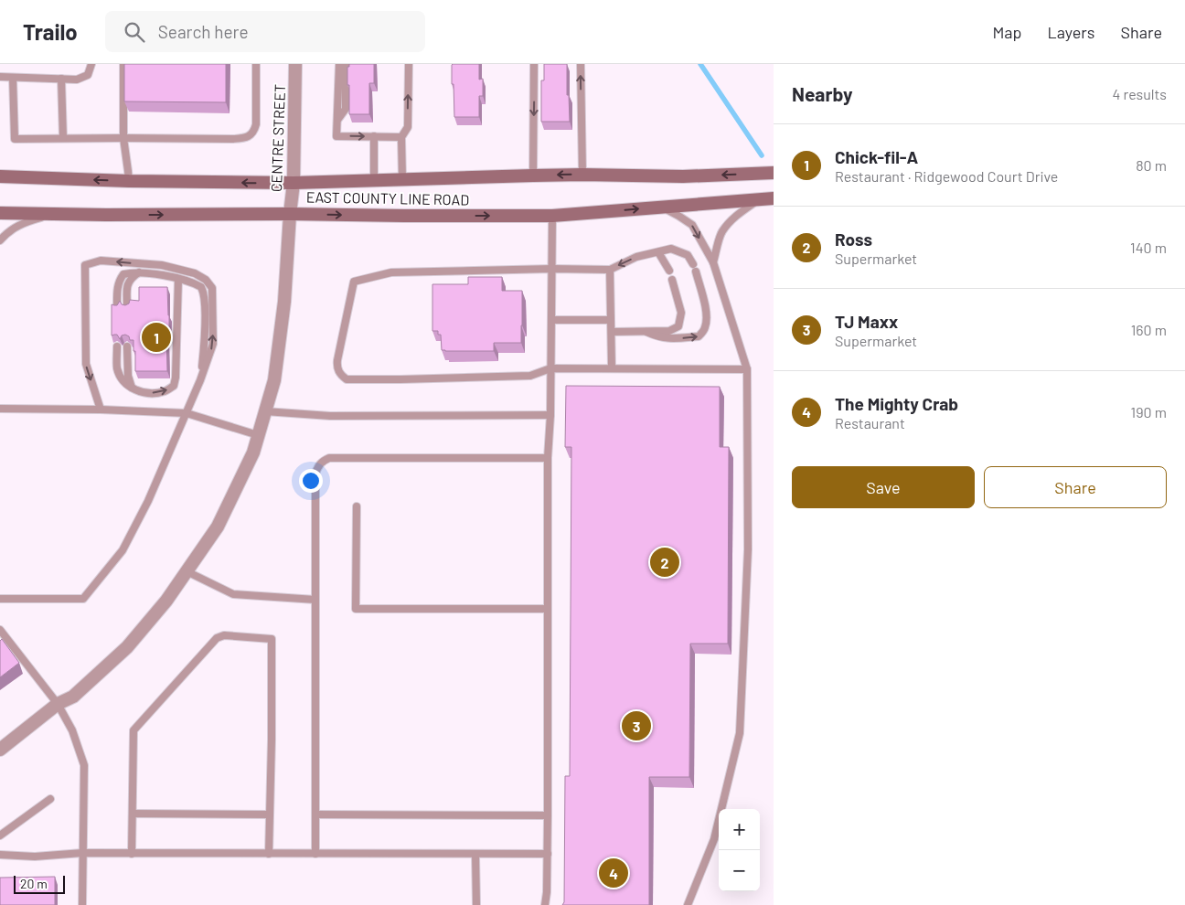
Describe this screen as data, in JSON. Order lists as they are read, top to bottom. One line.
{"streets":{"main road":["EAST COUNTY LINE ROAD"],"street":["CENTRE STREET"]},"crossings":[["CENTRE STREET","EAST COUNTY LINE ROAD"]],"scale_bar":"20 m","page":{"header":"Trailo","search":"Search here","nav":["Map","Layers","Share"],"heading":["Nearby","4 results"],"list":[{"mark":"1","name":"Chick-fil-A","note":"Restaurant · Ridgewood Court Drive","value":"80 m"},{"mark":"2","name":"Ross","note":"Supermarket","value":"140 m"},{"mark":"3","name":"TJ Maxx","note":"Supermarket","value":"160 m"},{"mark":"4","name":"The Mighty Crab","note":"Restaurant","value":"190 m"}],"pins":["1","2","3","4"],"buttons":["Save","Share"],"map_buttons":["+","−"],"scale":"20 m"}}
